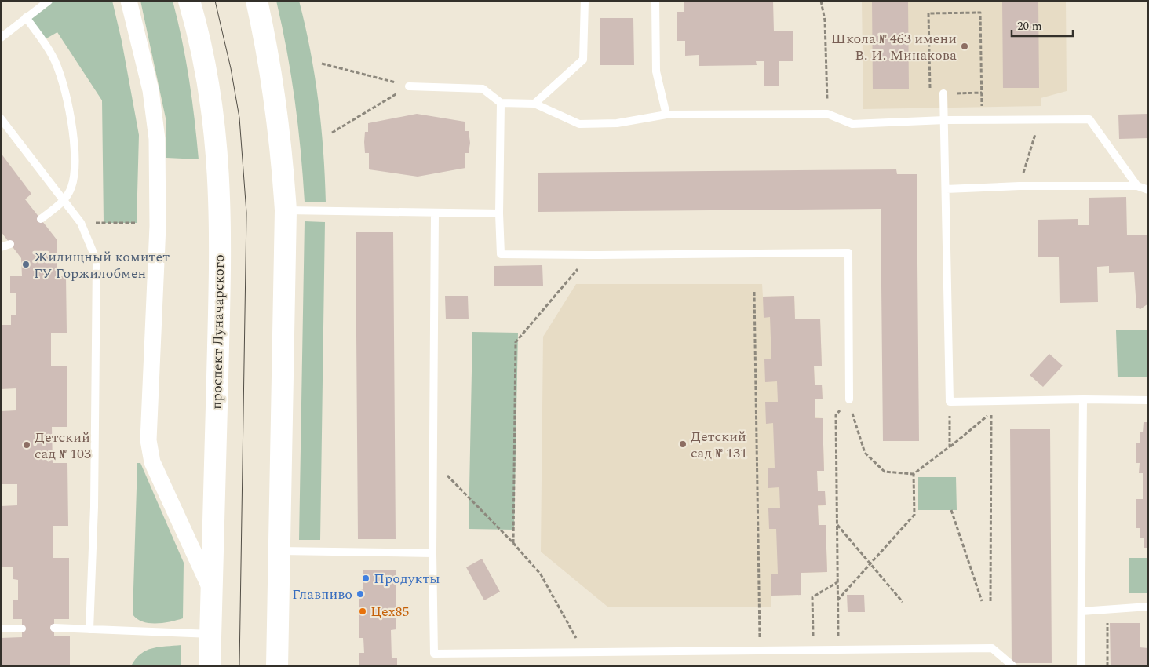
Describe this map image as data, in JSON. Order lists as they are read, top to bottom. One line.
{"streets":{"main road":["проспект Луначарского"]},"places":["Школа № 463 имени В. И. Минакова","Жилищный комитет ГУ Горжилобмен","Детский сад № 131","Детский сад № 103","Продукты","Главпиво","Цех85"],"scale_bar":"20 m"}
